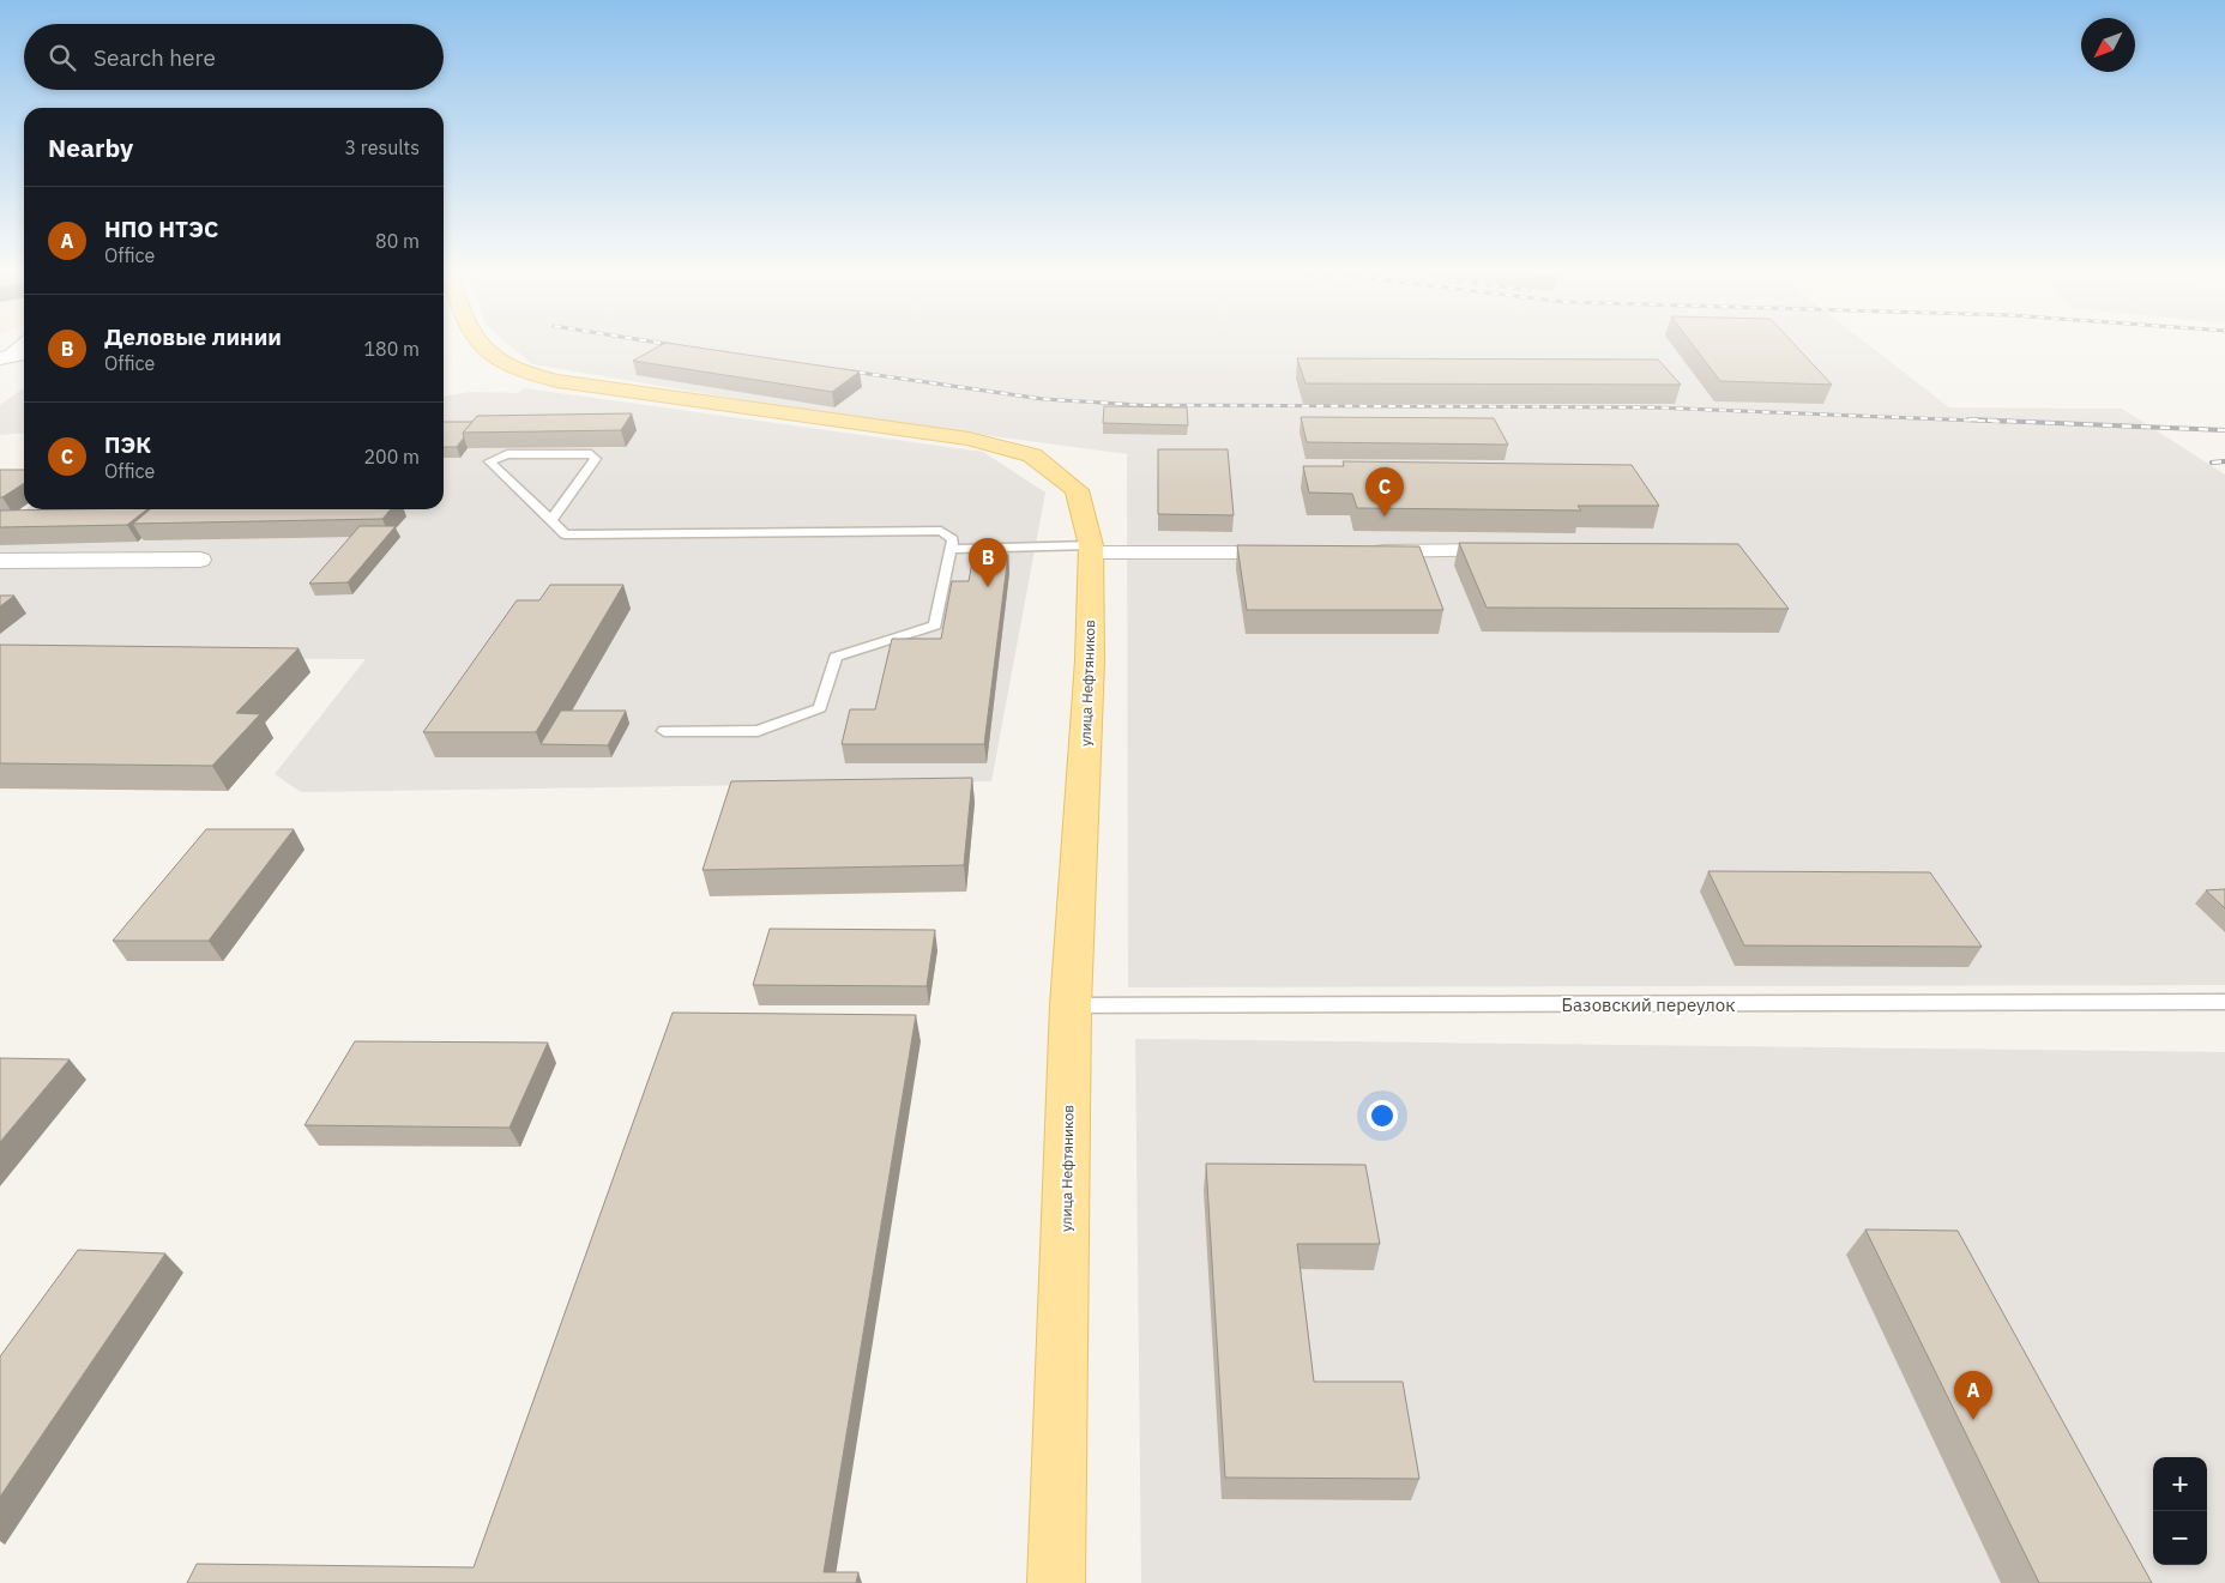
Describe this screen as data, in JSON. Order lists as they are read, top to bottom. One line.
{"streets":{"main road":["улица Нефтяников"],"lane":["Базовский переулок"]},"crossings":[["улица Нефтяников","Базовский переулок"]],"north":"bottom left","page":{"search":"Search here","heading":["Nearby","3 results"],"list":[{"mark":"A","name":"НПО НТЭС","note":"Office","value":"80 m"},{"mark":"B","name":"Деловые линии","note":"Office","value":"180 m"},{"mark":"C","name":"ПЭК","note":"Office","value":"200 m"}],"pins":["C","B","A"],"map_buttons":["+","−"]}}
